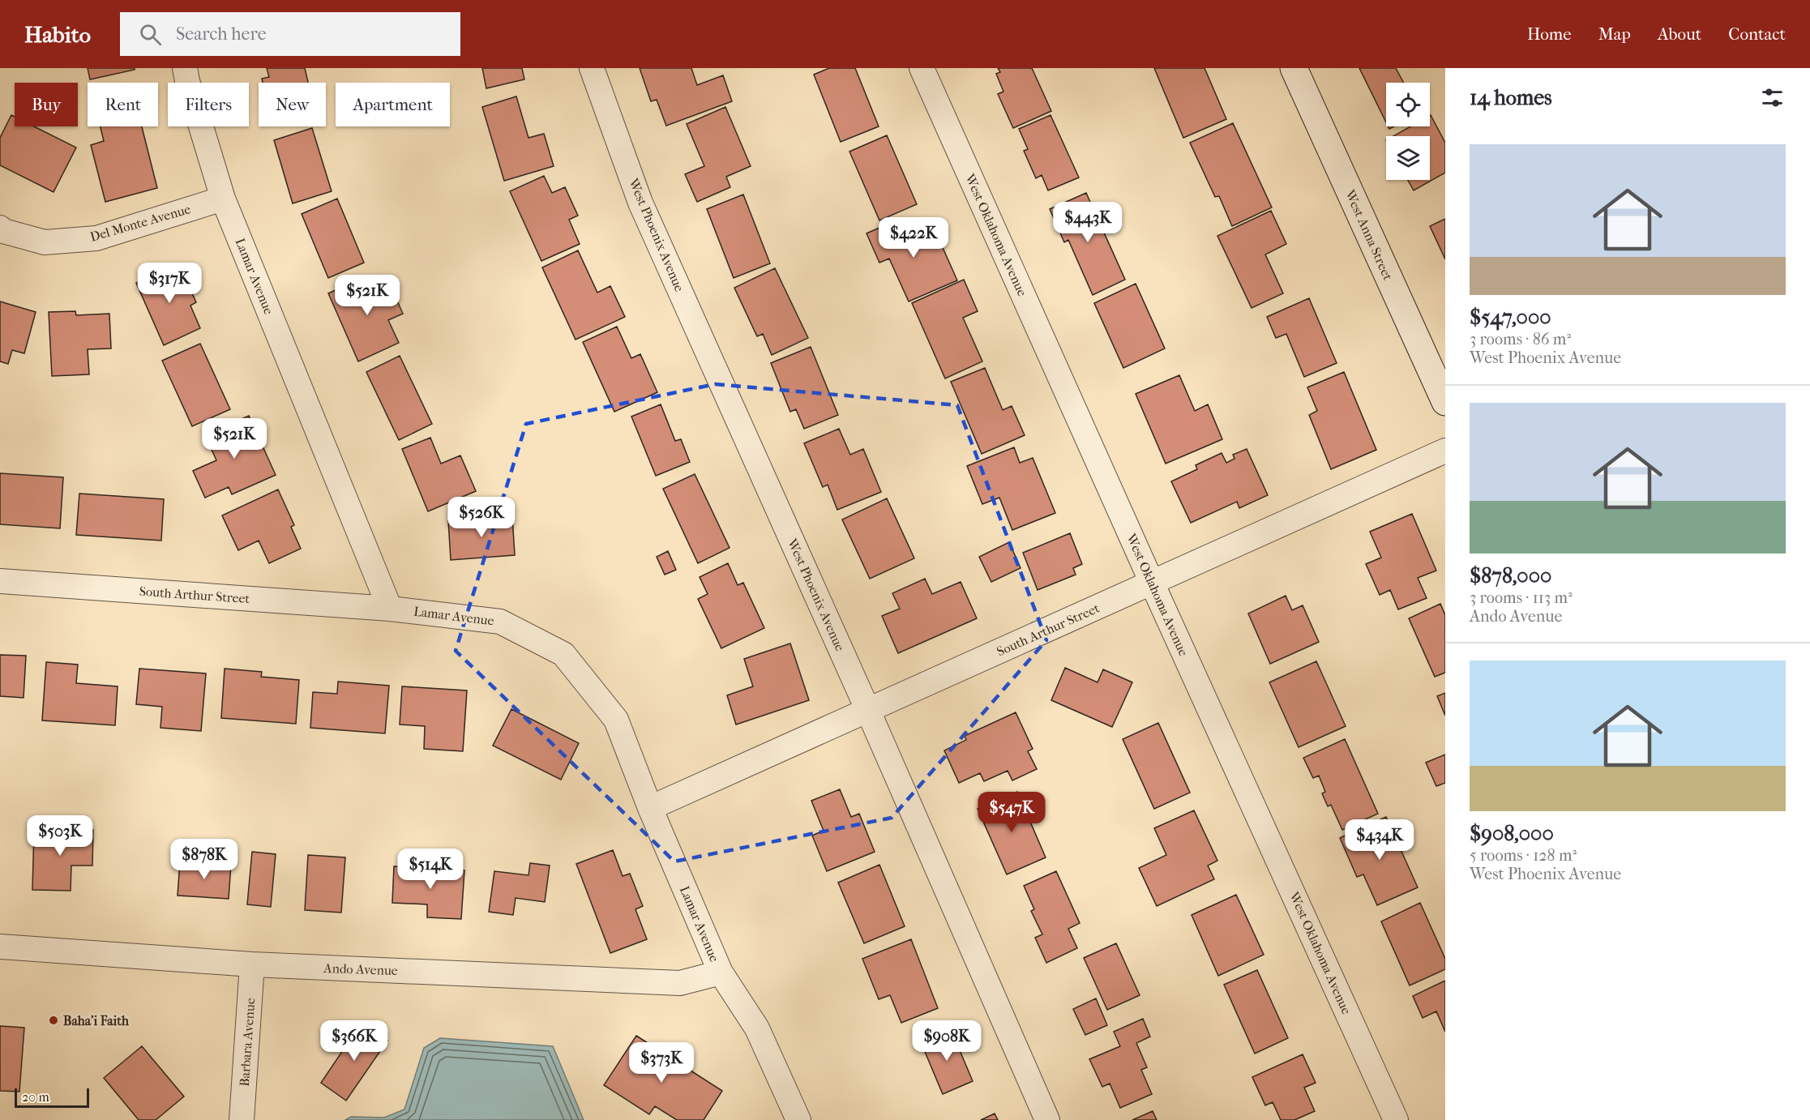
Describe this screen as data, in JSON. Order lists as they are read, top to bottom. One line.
{"streets":{"street":["Del Monte Avenue","West Phoenix Avenue","West Oklahoma Avenue","West Anna Street","Lamar Avenue","South Arthur Street","Ando Avenue","Barbara Avenue"]},"crossings":[["Del Monte Avenue","Lamar Avenue"],["West Phoenix Avenue","South Arthur Street"],["West Oklahoma Avenue","South Arthur Street"],["Lamar Avenue","South Arthur Street"],["Lamar Avenue","Ando Avenue"],["Ando Avenue","Barbara Avenue"]],"places":["Baha'i Faith"],"scale_bar":"20 m","page":{"header":"Habito","search":"Search here","nav":["Home","Map","About","Contact"],"heading":"14 homes","chip":["Buy","Rent","Filters","New","Apartment"],"list":[{"name":"$547,000","note":"3 rooms · 86 m² · West Phoenix Avenue"},{"name":"$878,000","note":"3 rooms · 113 m² · Ando Avenue"},{"name":"$908,000","note":"5 rooms · 128 m² · West Phoenix Avenue"}],"price":["$443K","$422K","$317K","$521K","$521K","$526K","$547K","$503K","$434K","$878K","$514K","$366K","$908K","$373K"],"scale":"20 m"}}
